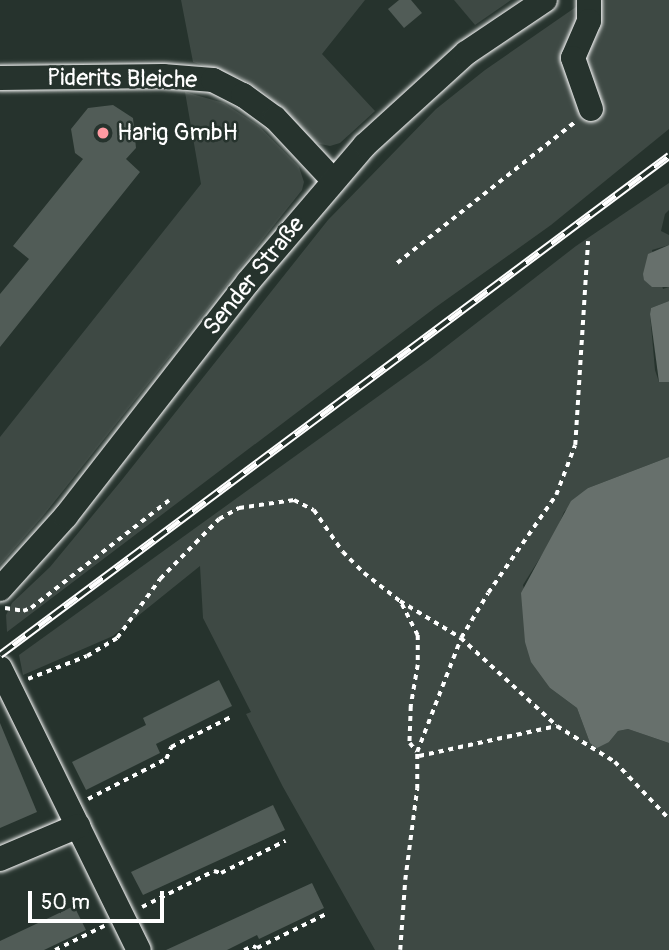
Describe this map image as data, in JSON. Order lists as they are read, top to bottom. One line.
{"streets":{"street":["Piderits Bleiche","Sender Straße"]},"crossings":[["Piderits Bleiche","Sender Straße"]],"places":["Harig GmbH"],"scale_bar":"50 m"}
